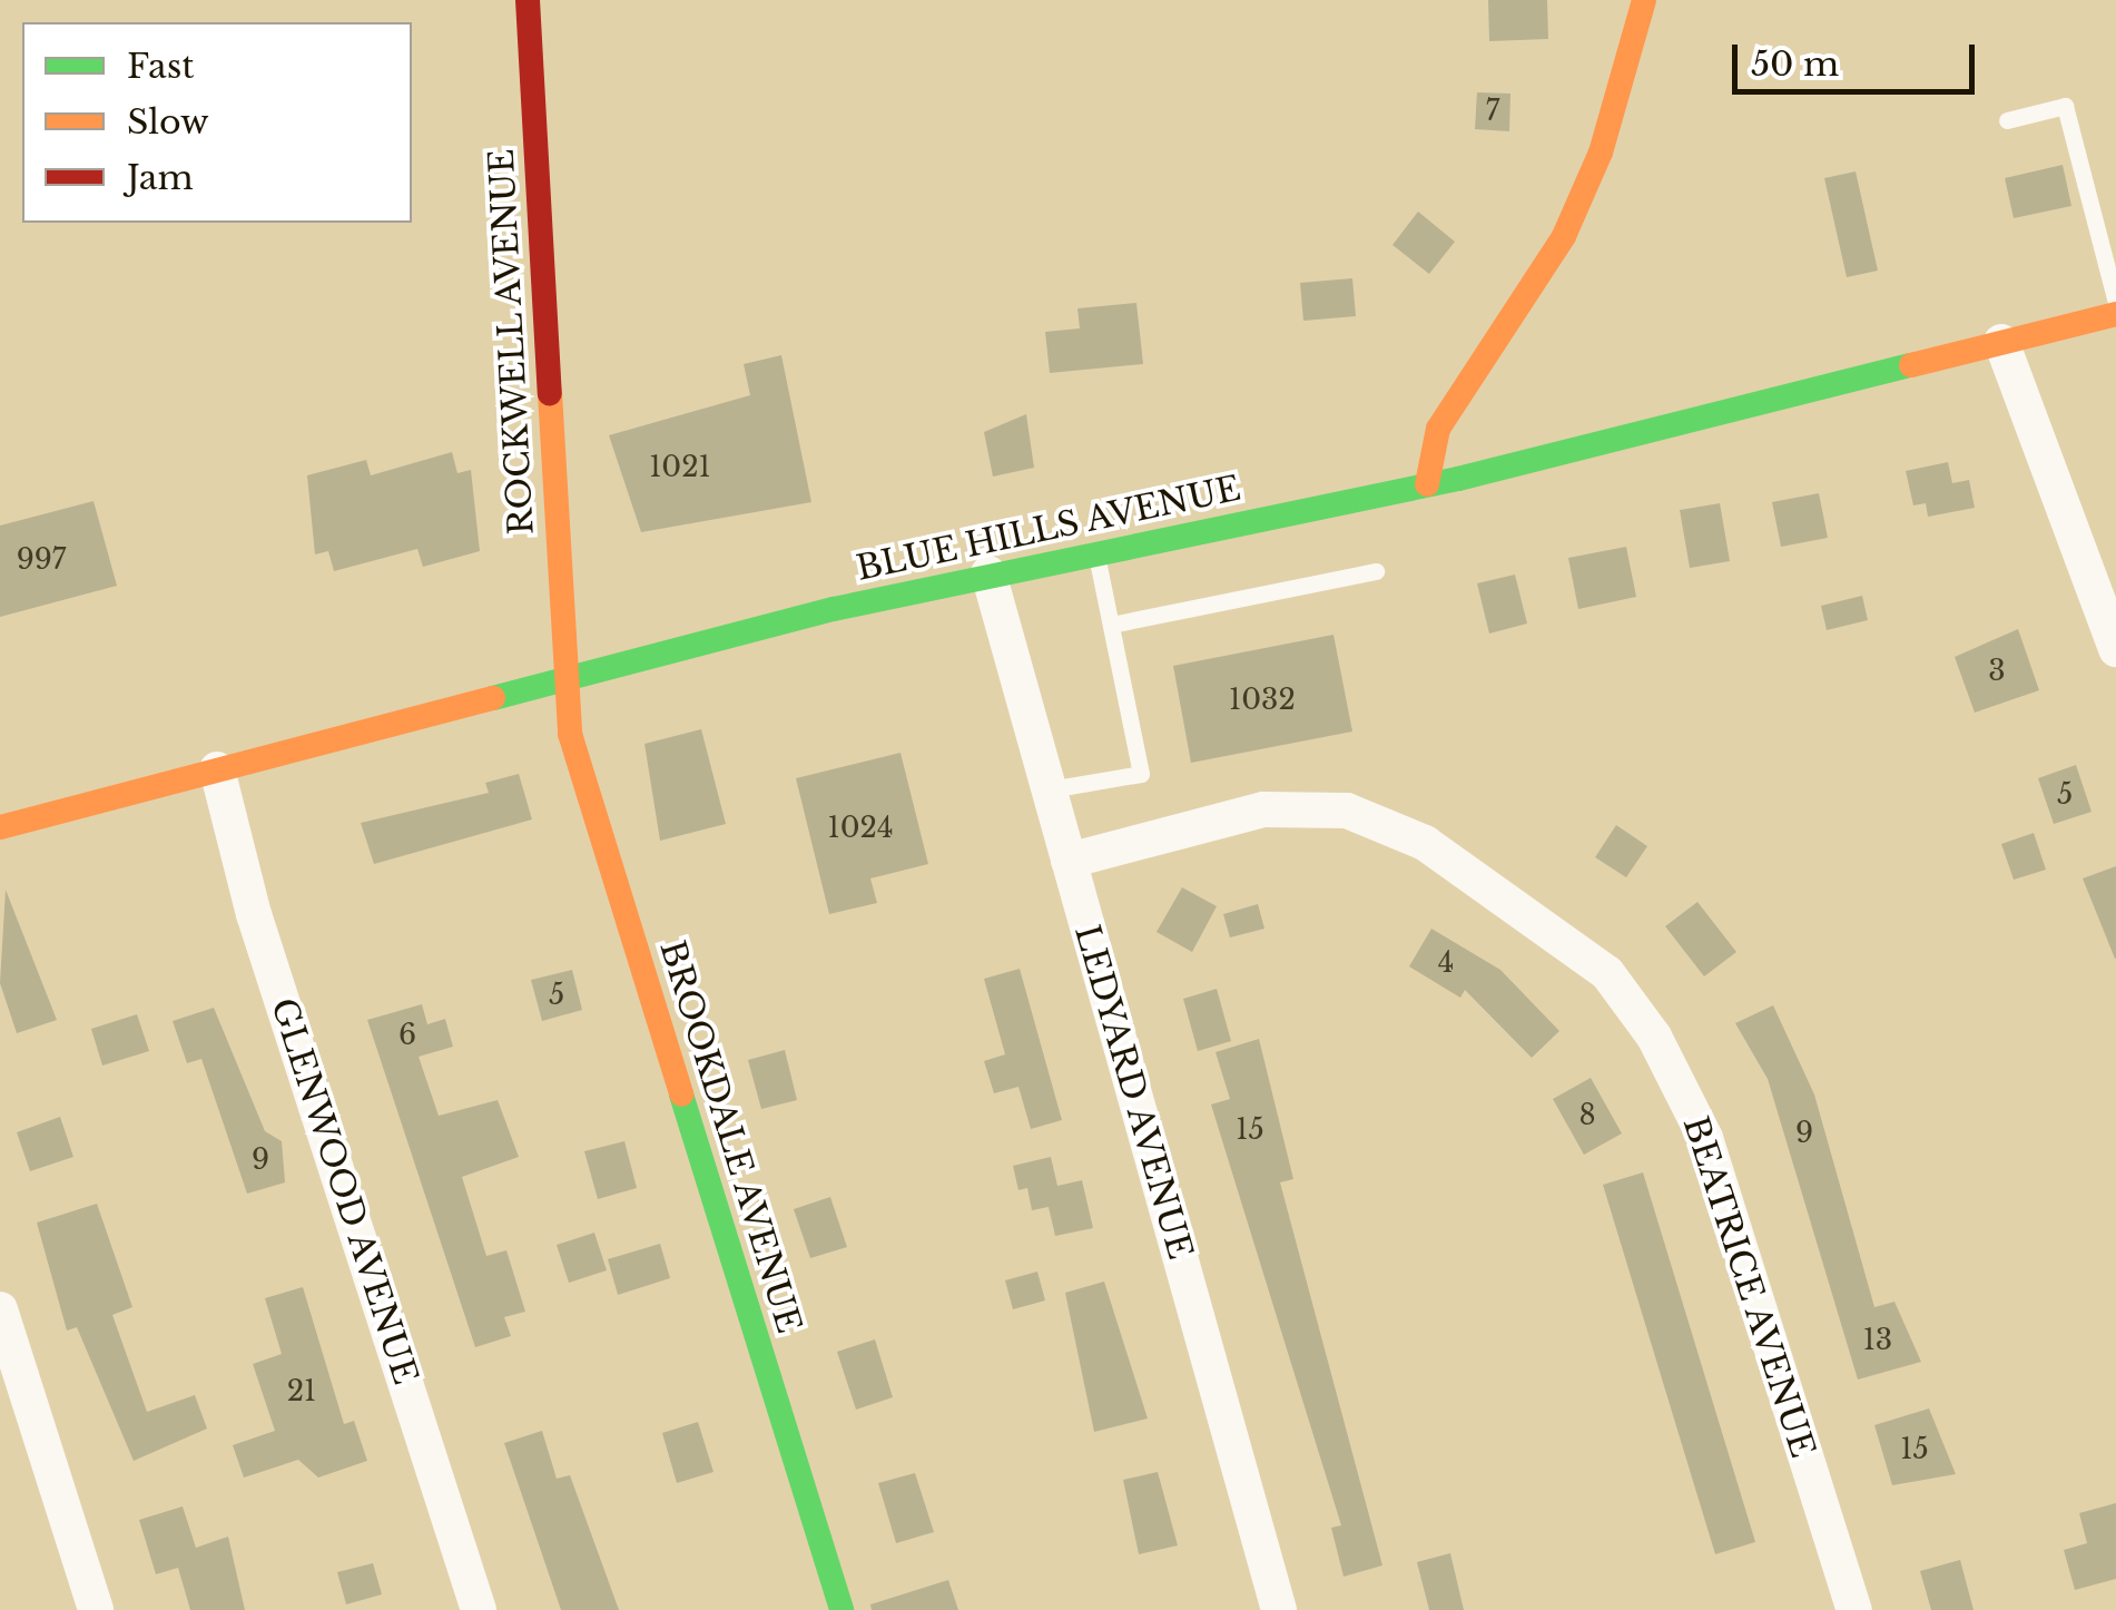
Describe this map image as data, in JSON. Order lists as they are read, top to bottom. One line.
{"streets":{"main road":["ROCKWELL AVENUE","BLUE HILLS AVENUE","BROOKDALE AVENUE"],"street":["LEDYARD AVENUE","GLENWOOD AVENUE","BEATRICE AVENUE"]},"crossings":[["ROCKWELL AVENUE","BLUE HILLS AVENUE"],["ROCKWELL AVENUE","BROOKDALE AVENUE"],["BLUE HILLS AVENUE","LEDYARD AVENUE"],["BLUE HILLS AVENUE","BROOKDALE AVENUE"],["BLUE HILLS AVENUE","GLENWOOD AVENUE"],["LEDYARD AVENUE","BEATRICE AVENUE"]],"house_numbers":["7","1021","997","3","1032","5","1024","4","5","6","8","15","9","9","13","21","15"],"legend":["Fast","Slow","Jam"],"scale_bar":"50 m"}
